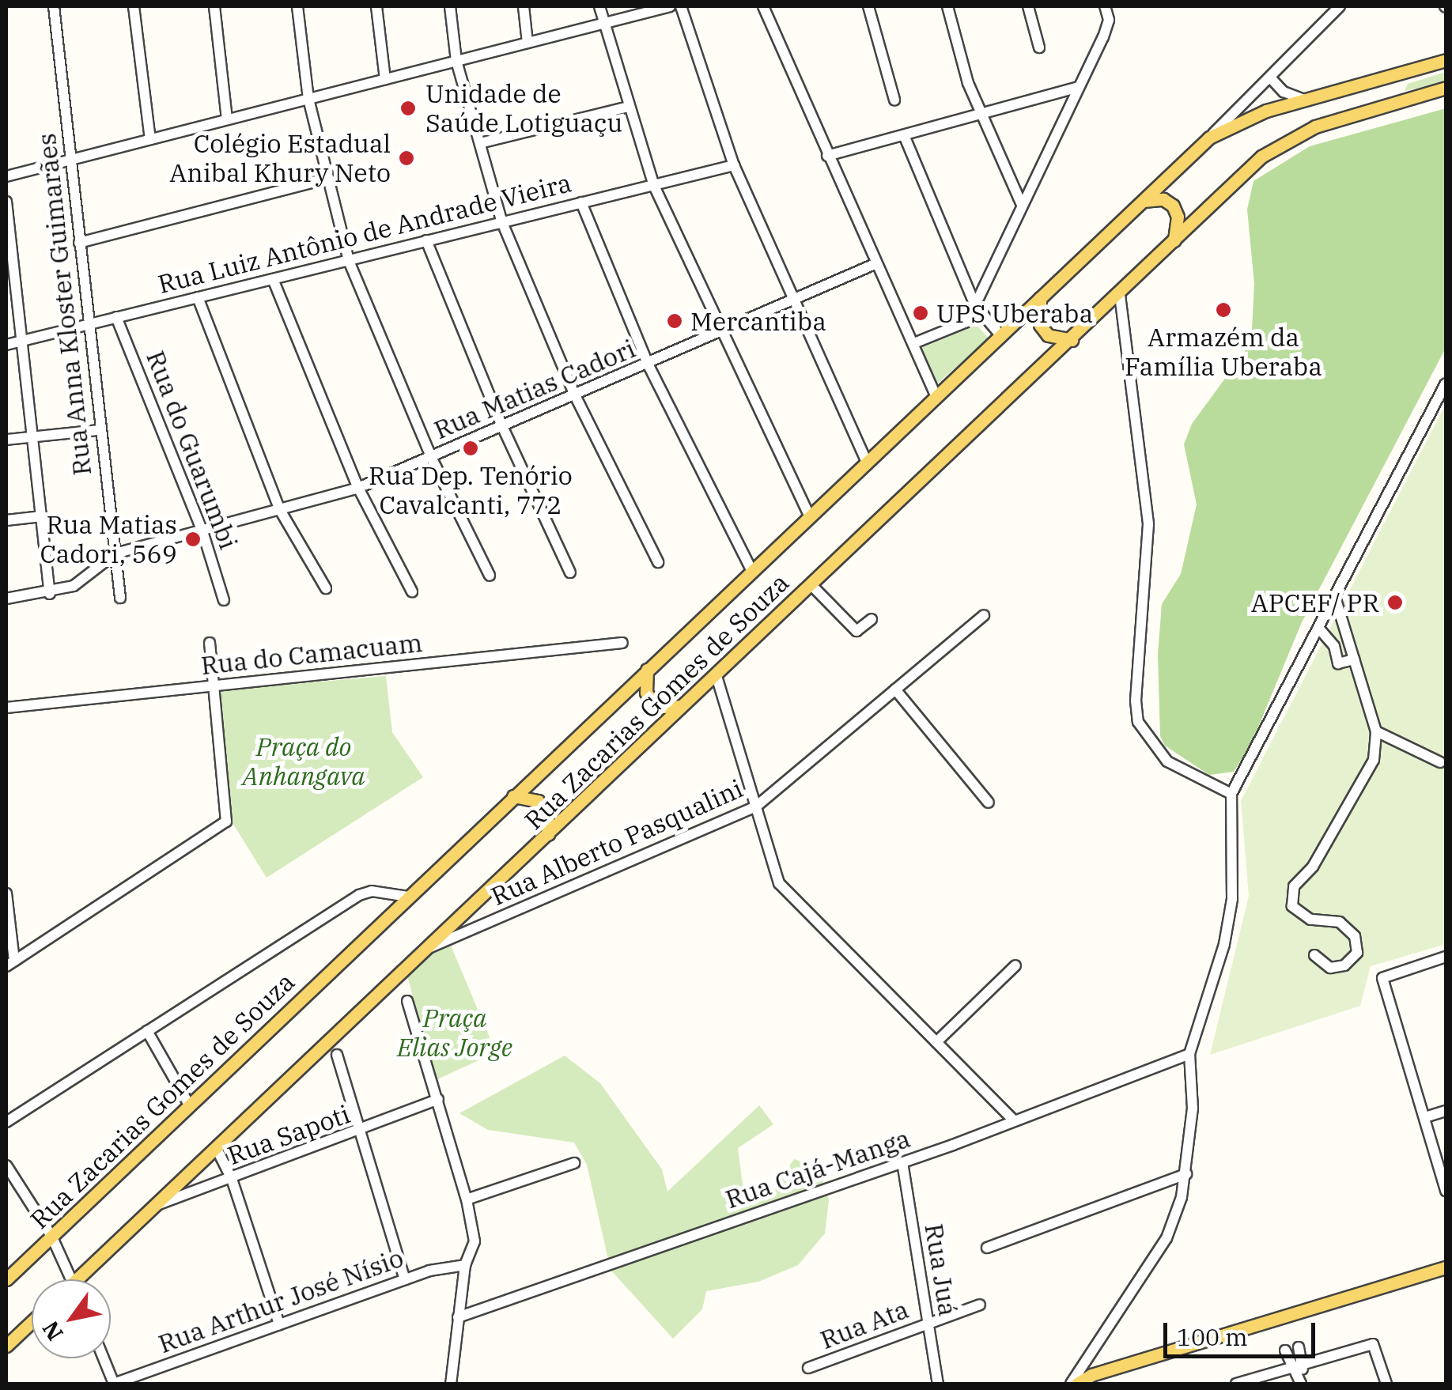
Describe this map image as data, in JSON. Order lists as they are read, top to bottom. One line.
{"streets":{"main road":["Rua Zacarias Gomes de Souza"],"street":["Rua Luiz Antônio de Andrade Vieira","Rua Anna Kloster Guimarães","Rua Matias Cadori","Rua do Guarumbi","Rua do Camacuam","Rua Alberto Pasqualini","Rua Sapoti","Rua Cajá-Manga","Rua Juá","Rua Arthur José Nísio","Rua Ata"]},"crossings":[["Rua Luiz Antônio de Andrade Vieira","Rua Anna Kloster Guimarães"],["Rua Luiz Antônio de Andrade Vieira","Rua do Guarumbi"],["Rua Anna Kloster Guimarães","Rua Matias Cadori"],["Rua Matias Cadori","Rua do Guarumbi"],["Rua Zacarias Gomes de Souza","Rua Alberto Pasqualini"],["Rua Zacarias Gomes de Souza","Rua Sapoti"],["Rua Cajá-Manga","Rua Juá"],["Rua Juá","Rua Ata"]],"parks":["Praça do Anhangava","Praça Elias Jorge"],"places":["Unidade de Saúde Lotiguaçu","Colégio Estadual Anibal Khury Neto","Armazém da Família Uberaba","UPS Uberaba","Mercantiba","Rua Dep. Tenório Cavalcanti, 772","Rua Matias Cadori, 569","APCEF/ PR"],"scale_bar":"100 m","north":"bottom left"}
